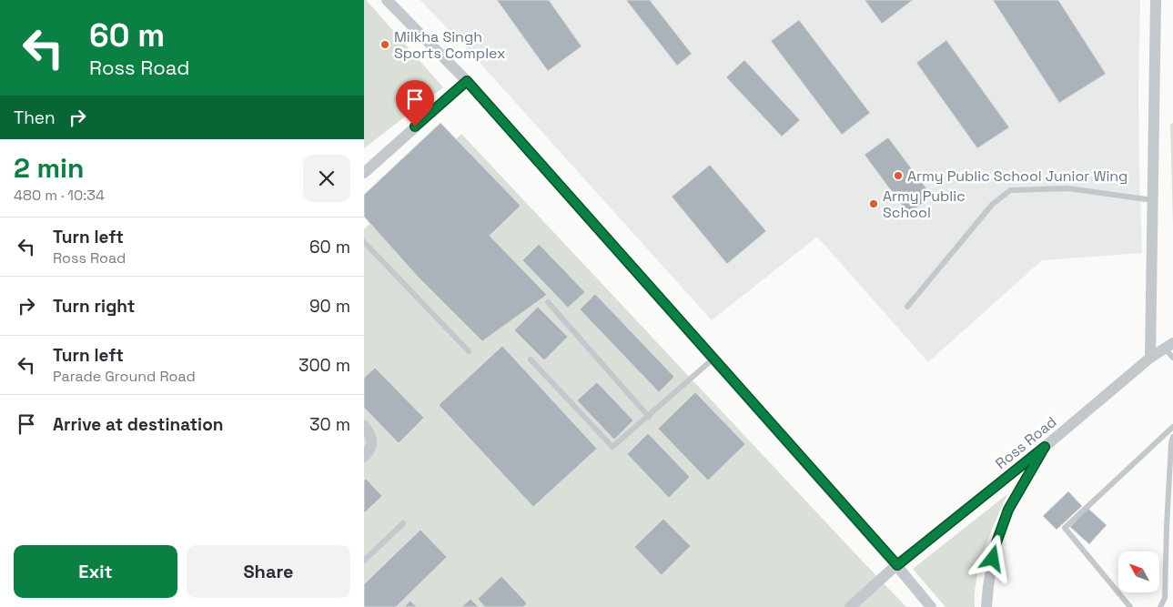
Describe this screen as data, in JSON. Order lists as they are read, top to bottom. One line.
{"streets":{"street":["Ross Road"]},"places":["Milkha Singh Sports Complex","Army Public School Junior Wing","Army Public School"],"north":"top left","page":{"turn":["60 m","Ross Road"],"then":"Then","heading":["2 min","480 m · 10:34"],"list":[{"name":"Turn left","note":"Ross Road","value":"60 m"},{"name":"Turn right","value":"90 m"},{"name":"Turn left","note":"Parade Ground Road","value":"300 m"},{"name":"Arrive at destination","value":"30 m"}],"buttons":["Exit","Share"]}}
